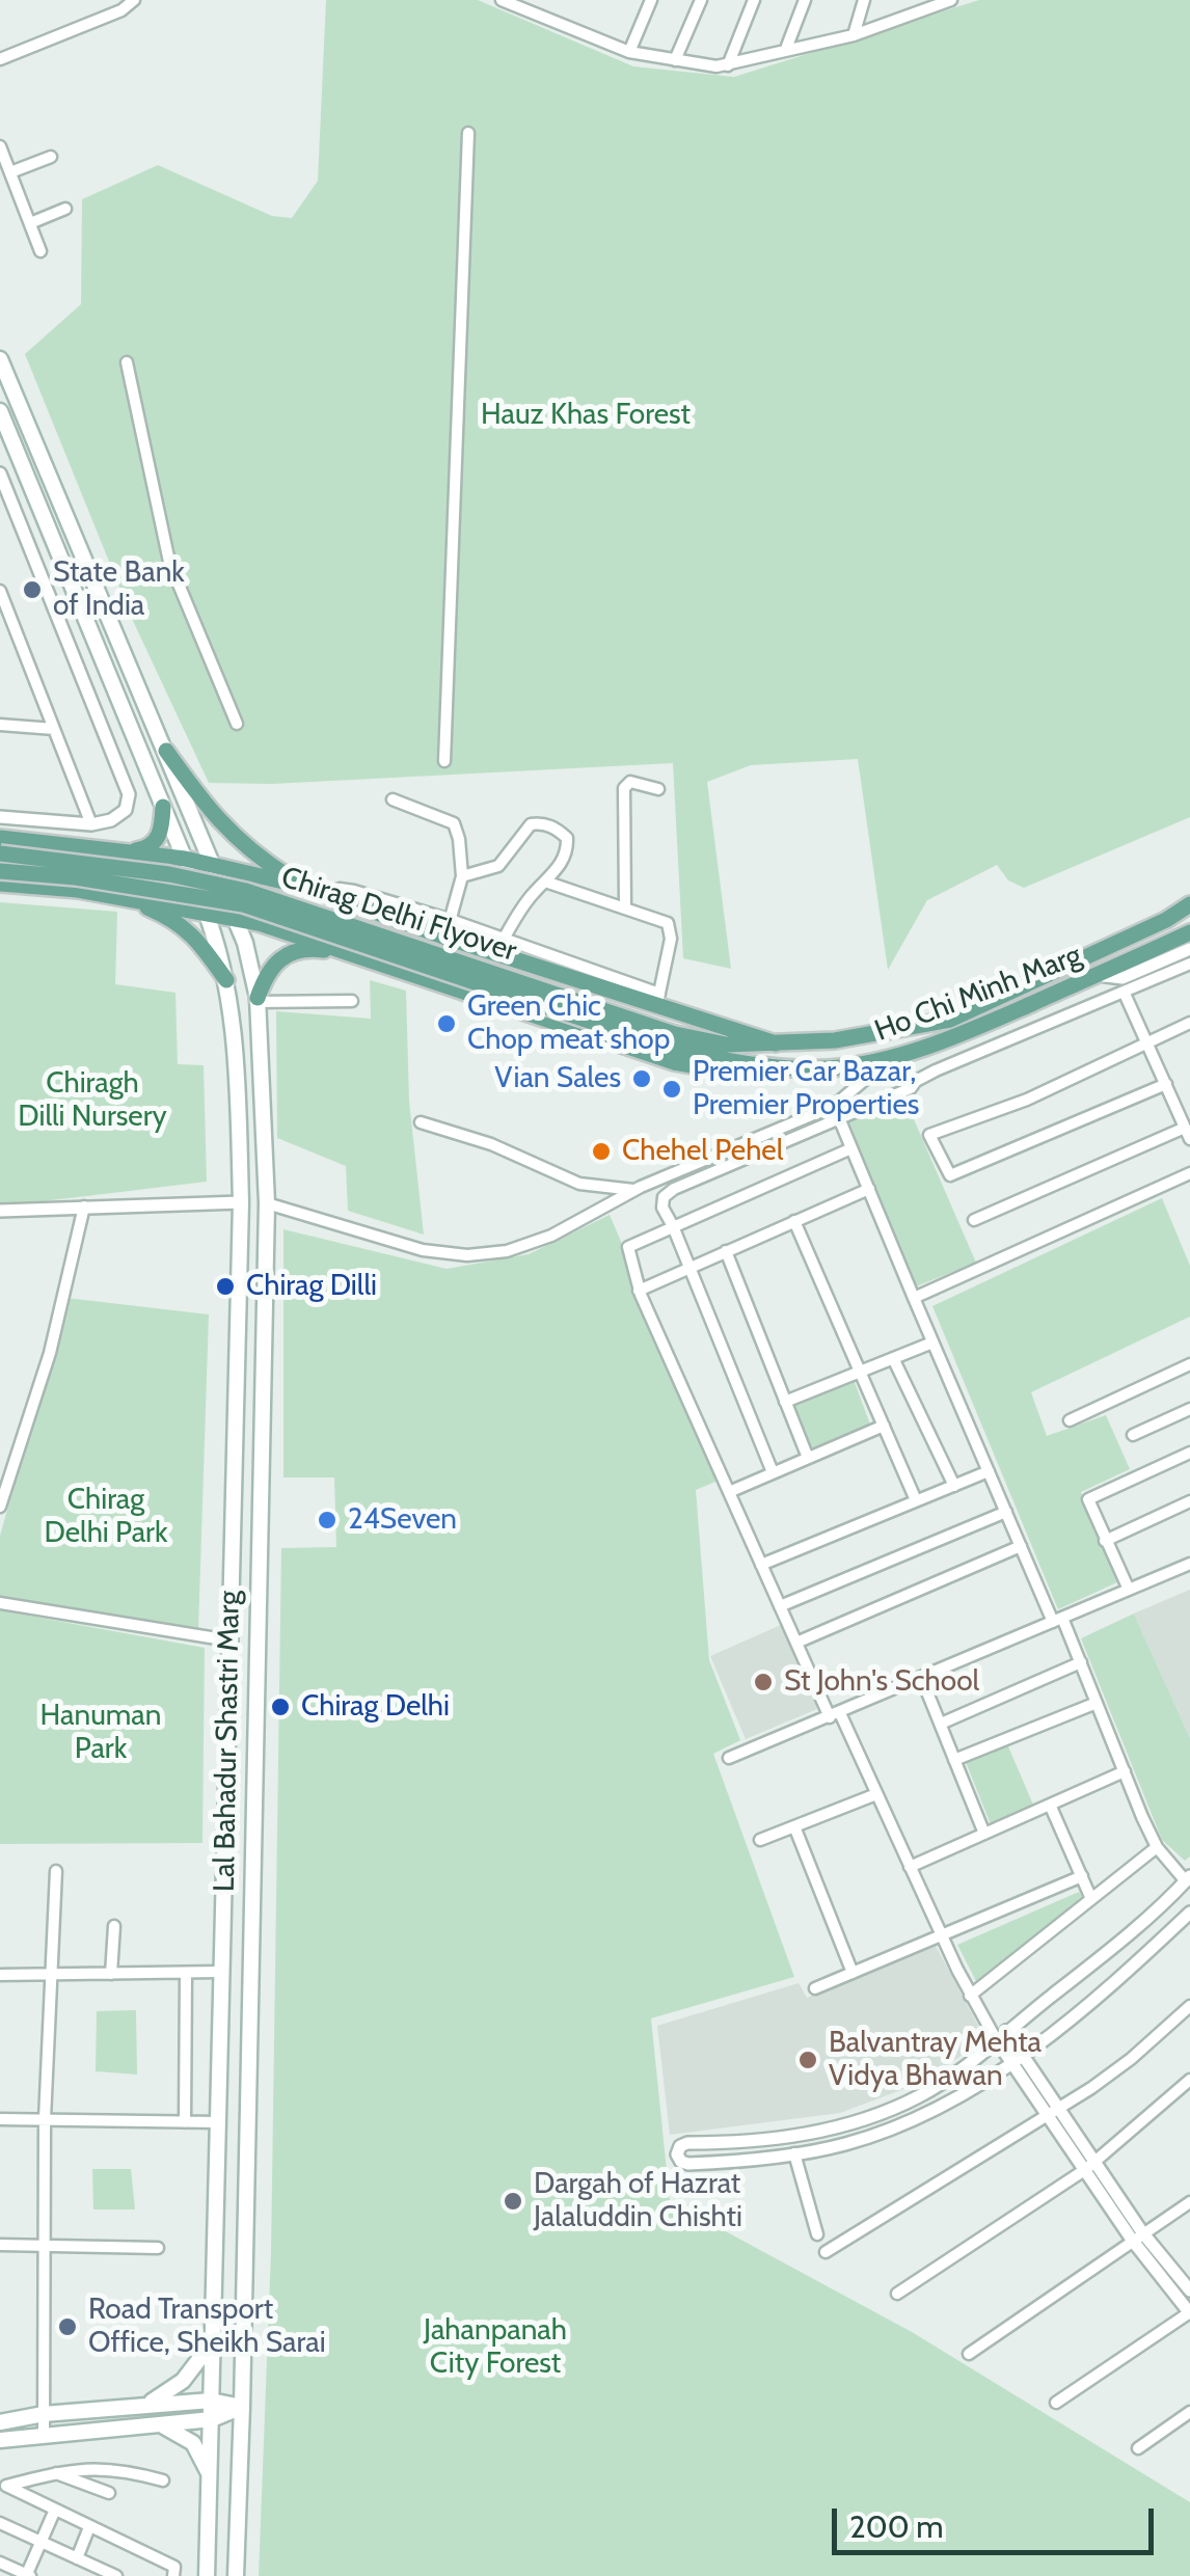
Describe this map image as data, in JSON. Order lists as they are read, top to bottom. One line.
{"streets":{"main road":["Chirag Delhi Flyover","Ho Chi Minh Marg","Lal Bahadur Shastri Marg"]},"crossings":[["Chirag Delhi Flyover","Ho Chi Minh Marg"]],"parks":["Hauz Khas Forest","Chiragh Dilli Nursery","Chirag Delhi Park","Hanuman Park","Jahanpanah City Forest"],"places":["State Bank of India","Green Chic Chop meat shop","Vian Sales","Premier Car Bazar, Premier Properties","Chehel Pehel","Chirag Dilli","24Seven","St John's School","Chirag Delhi","Balvantray Mehta Vidya Bhawan","Dargah of Hazrat Jalaluddin Chishti","Road Transport Office, Sheikh Sarai"],"scale_bar":"200 m"}
